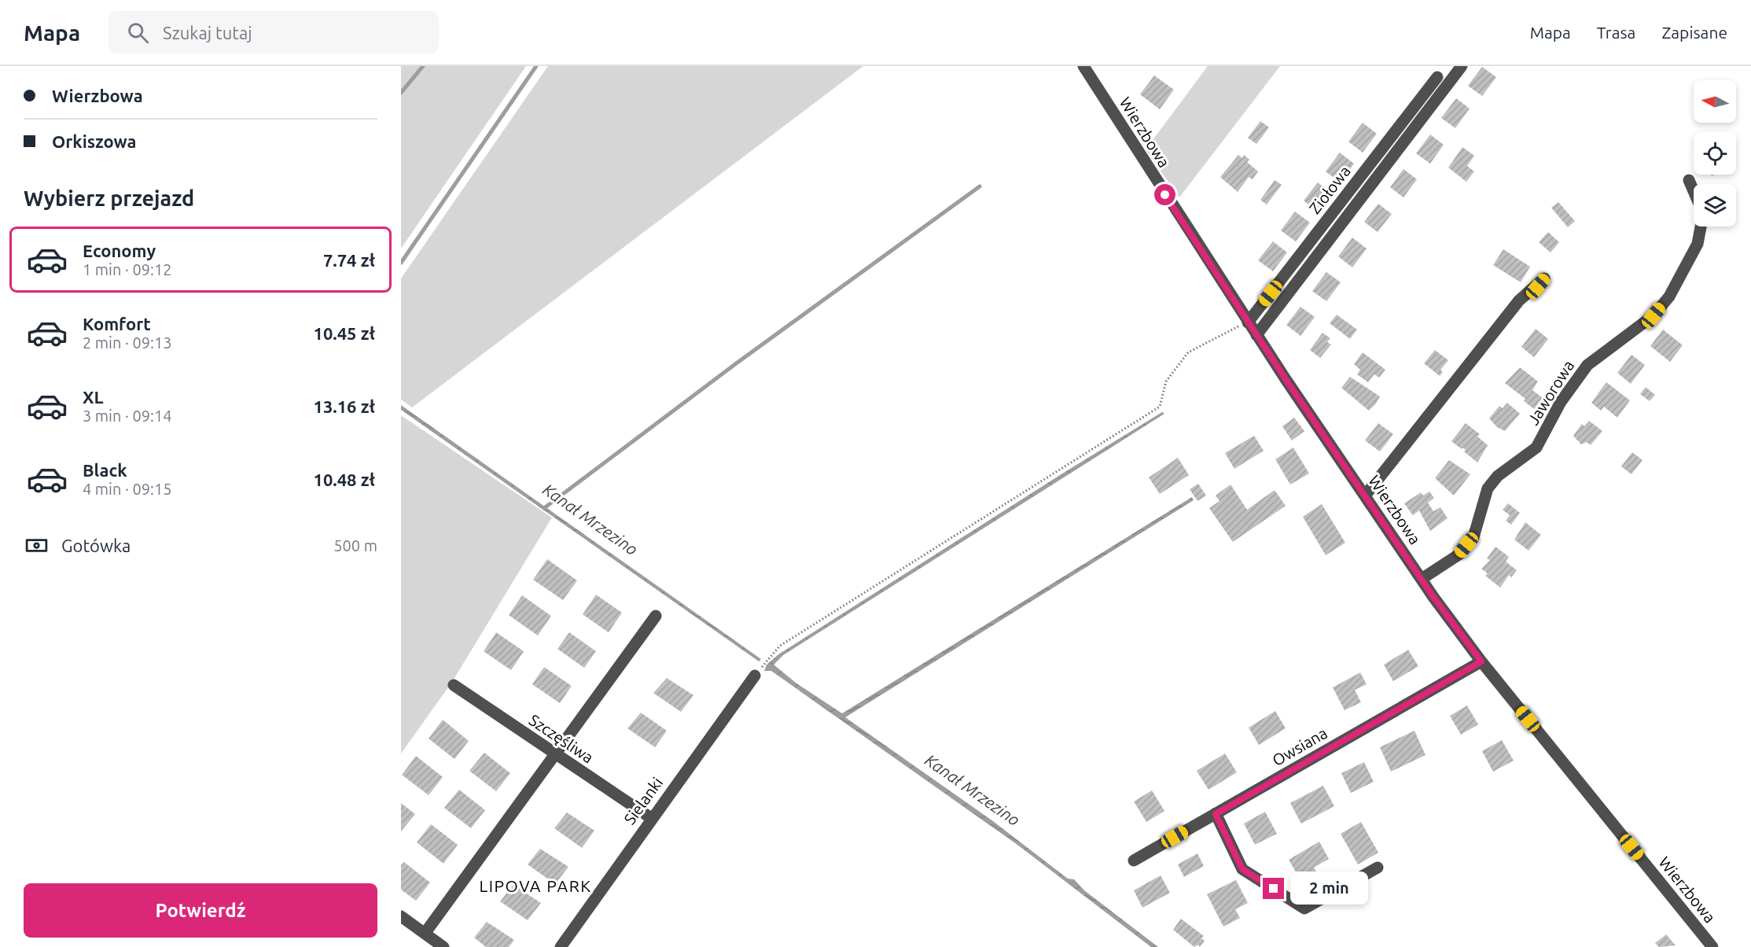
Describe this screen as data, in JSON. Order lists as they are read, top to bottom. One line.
{"streets":{"street":["Wierzbowa","Ziołowa","Jaworowa","Szczęśliwa","Owsiana","Sielanki"]},"crossings":[["Wierzbowa","Ziołowa"],["Wierzbowa","Jaworowa"],["Wierzbowa","Owsiana"],["Szczęśliwa","Sielanki"]],"districts":["LIPOVA PARK"],"water":["Kanał Mrzezino"],"north":"left","page":{"header":"Mapa","search":"Szukaj tutaj","nav":["Mapa","Trasa","Zapisane"],"banner":["Wierzbowa","Orkiszowa"],"heading":"Wybierz przejazd","list":[{"name":"Economy","note":"1 min · 09:12","value":"7.74 zł"},{"name":"Komfort","note":"2 min · 09:13","value":"10.45 zł"},{"name":"XL","note":"3 min · 09:14","value":"13.16 zł"},{"name":"Black","note":"4 min · 09:15","value":"10.48 zł"}],"pay":["Gotówka","500 m"],"bubble":"2 min","buttons":"Potwierdź"}}
